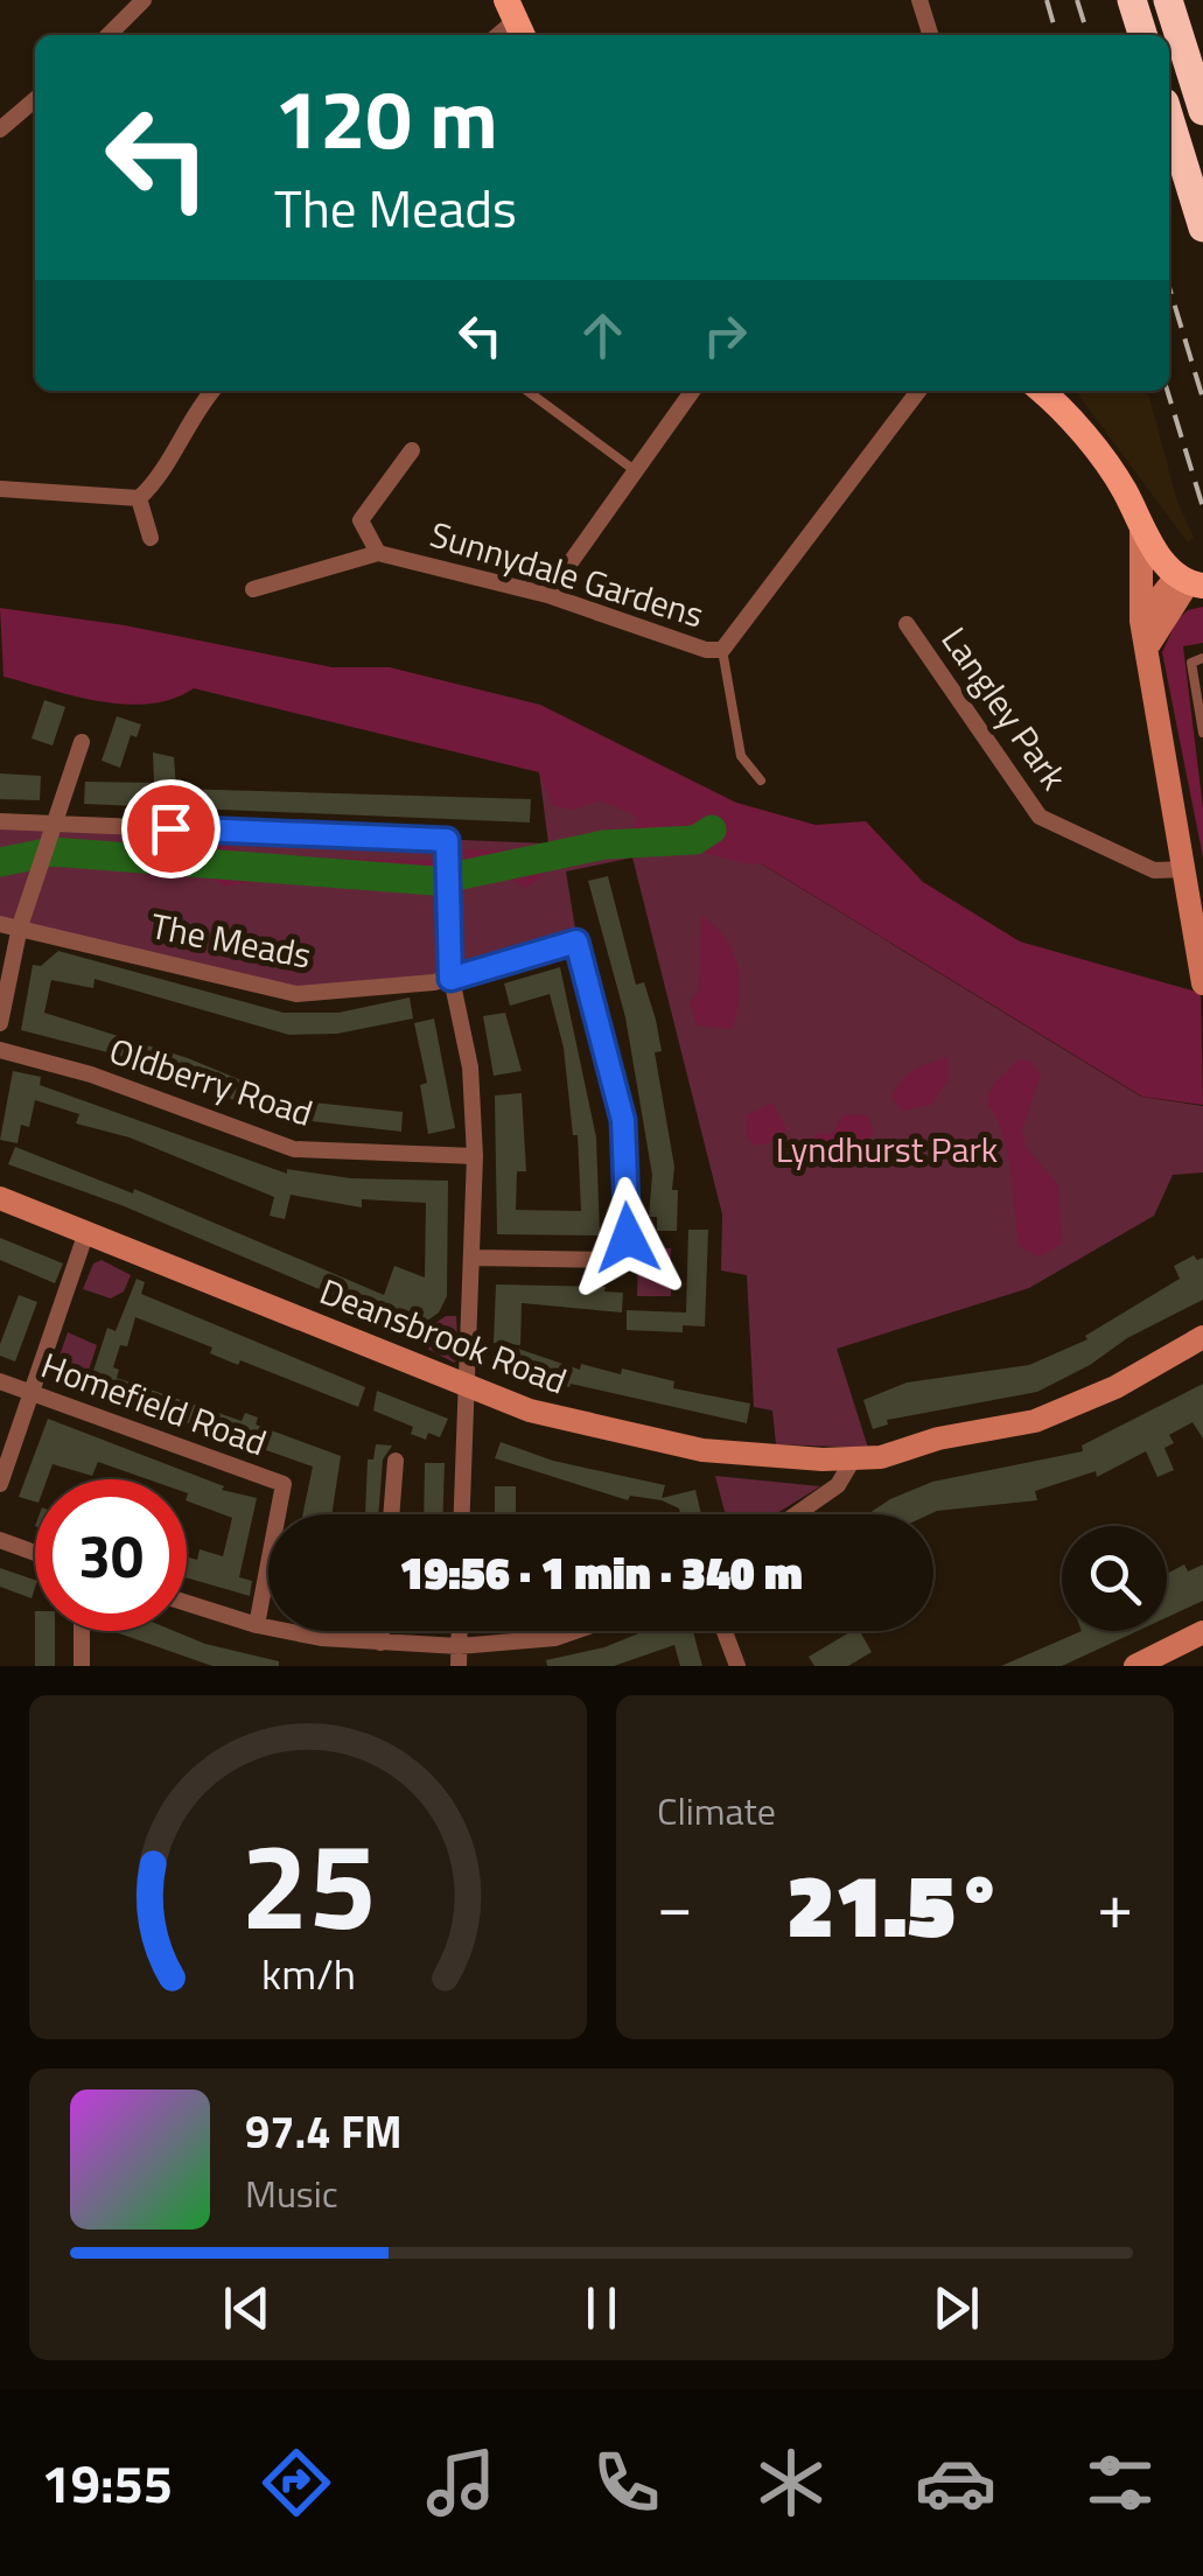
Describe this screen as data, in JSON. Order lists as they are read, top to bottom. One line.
{"streets":{"street":["Sunnydale Gardens","Langley Park","The Meads","Oldberry Road","Deansbrook Road","Homefield Road"]},"parks":["Lyndhurst Park"],"page":{"turn":["120 m","The Meads"],"limit":"30","trip":"19:56 · 1 min · 340 m","tile":"Climate","heat":["−","21.5°","+"],"song":["97.4 FM","Music"],"tabs":"19:55","gauge":["25","km/h"]}}
